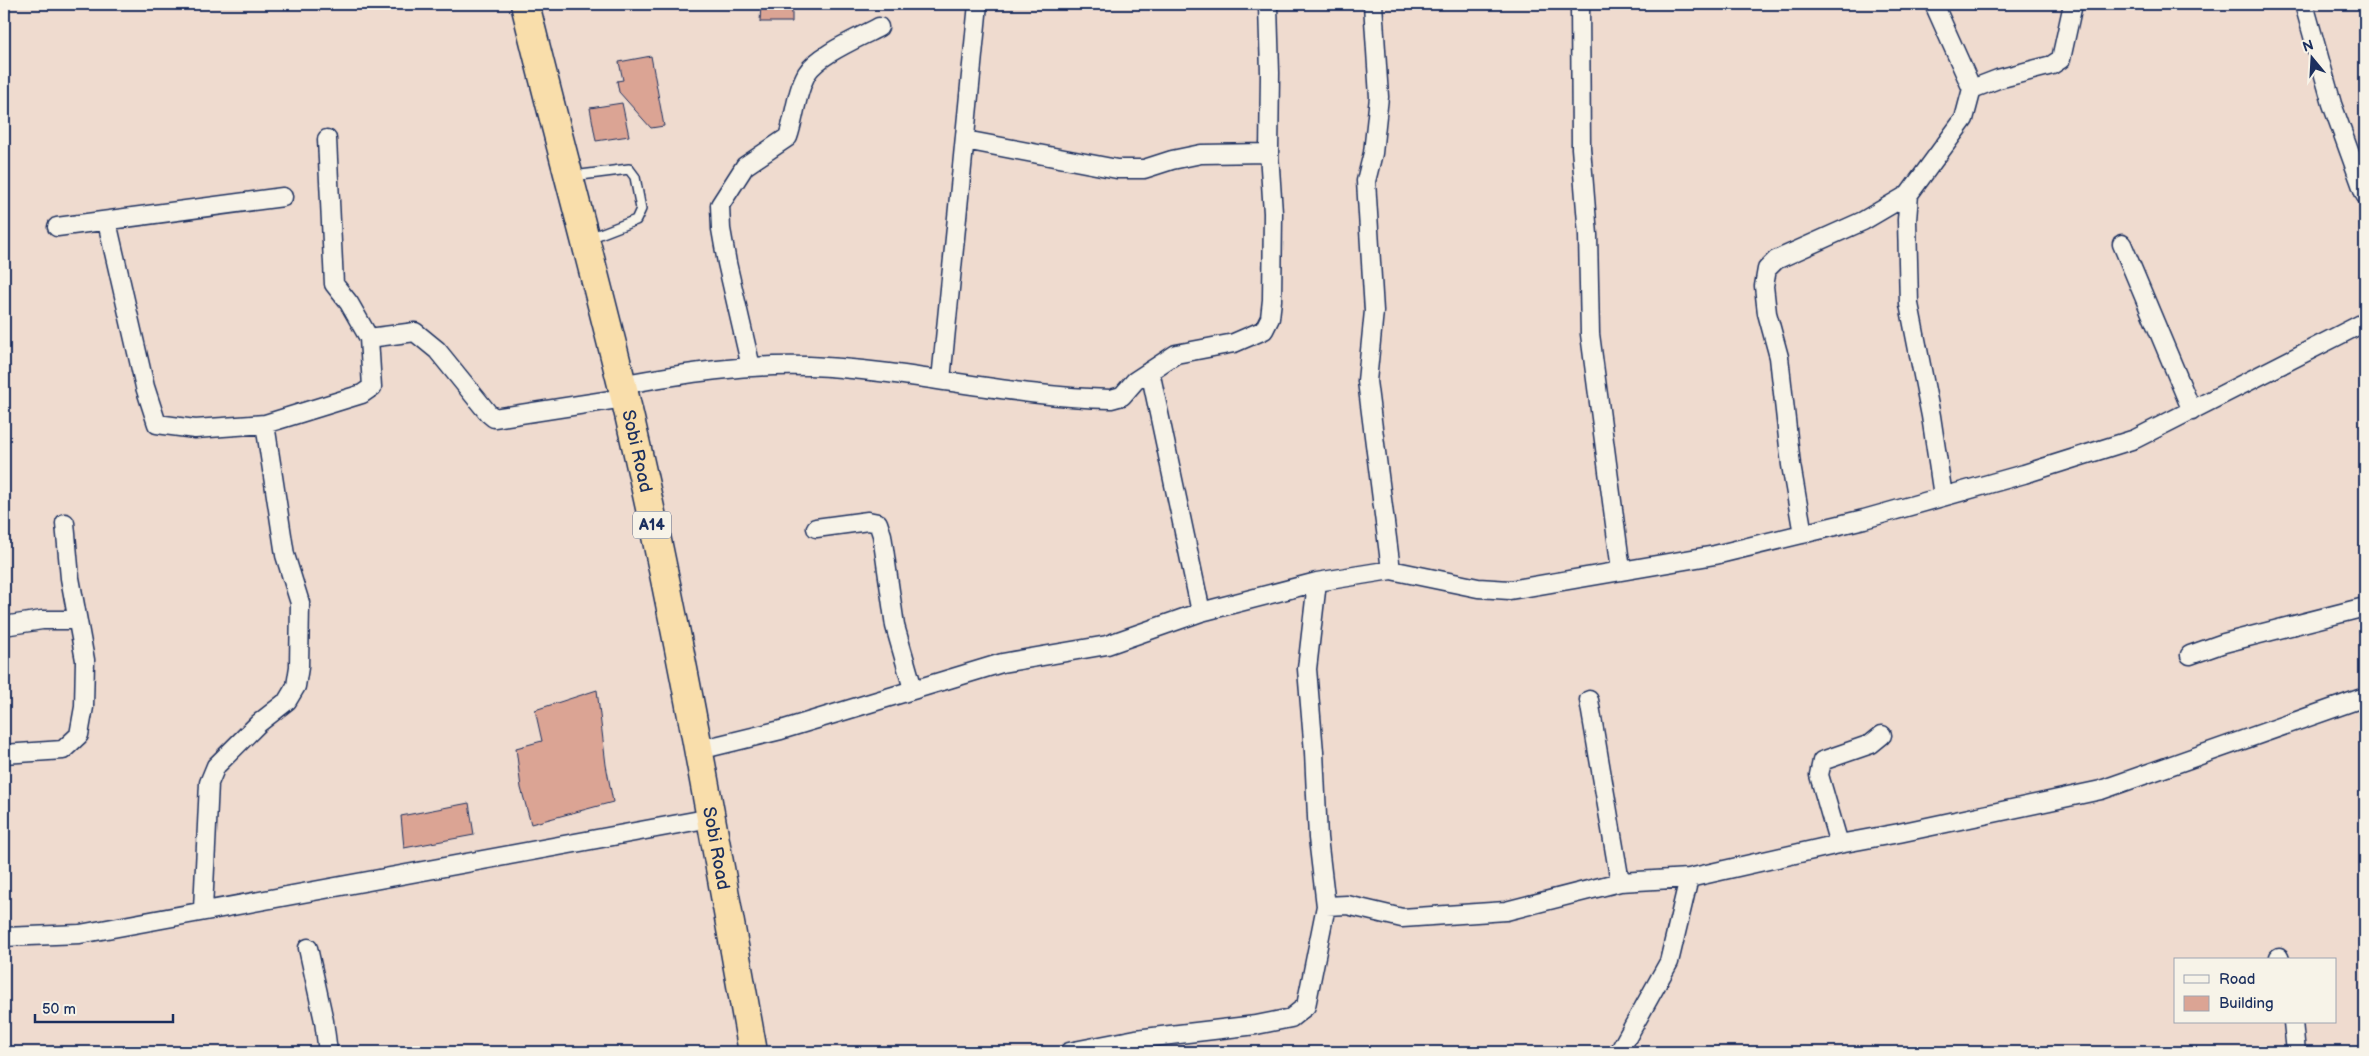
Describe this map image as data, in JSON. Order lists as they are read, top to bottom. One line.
{"streets":{"highway":["Sobi Road","A14"]},"legend":["Road","Building"],"scale_bar":"50 m","north":"top"}
